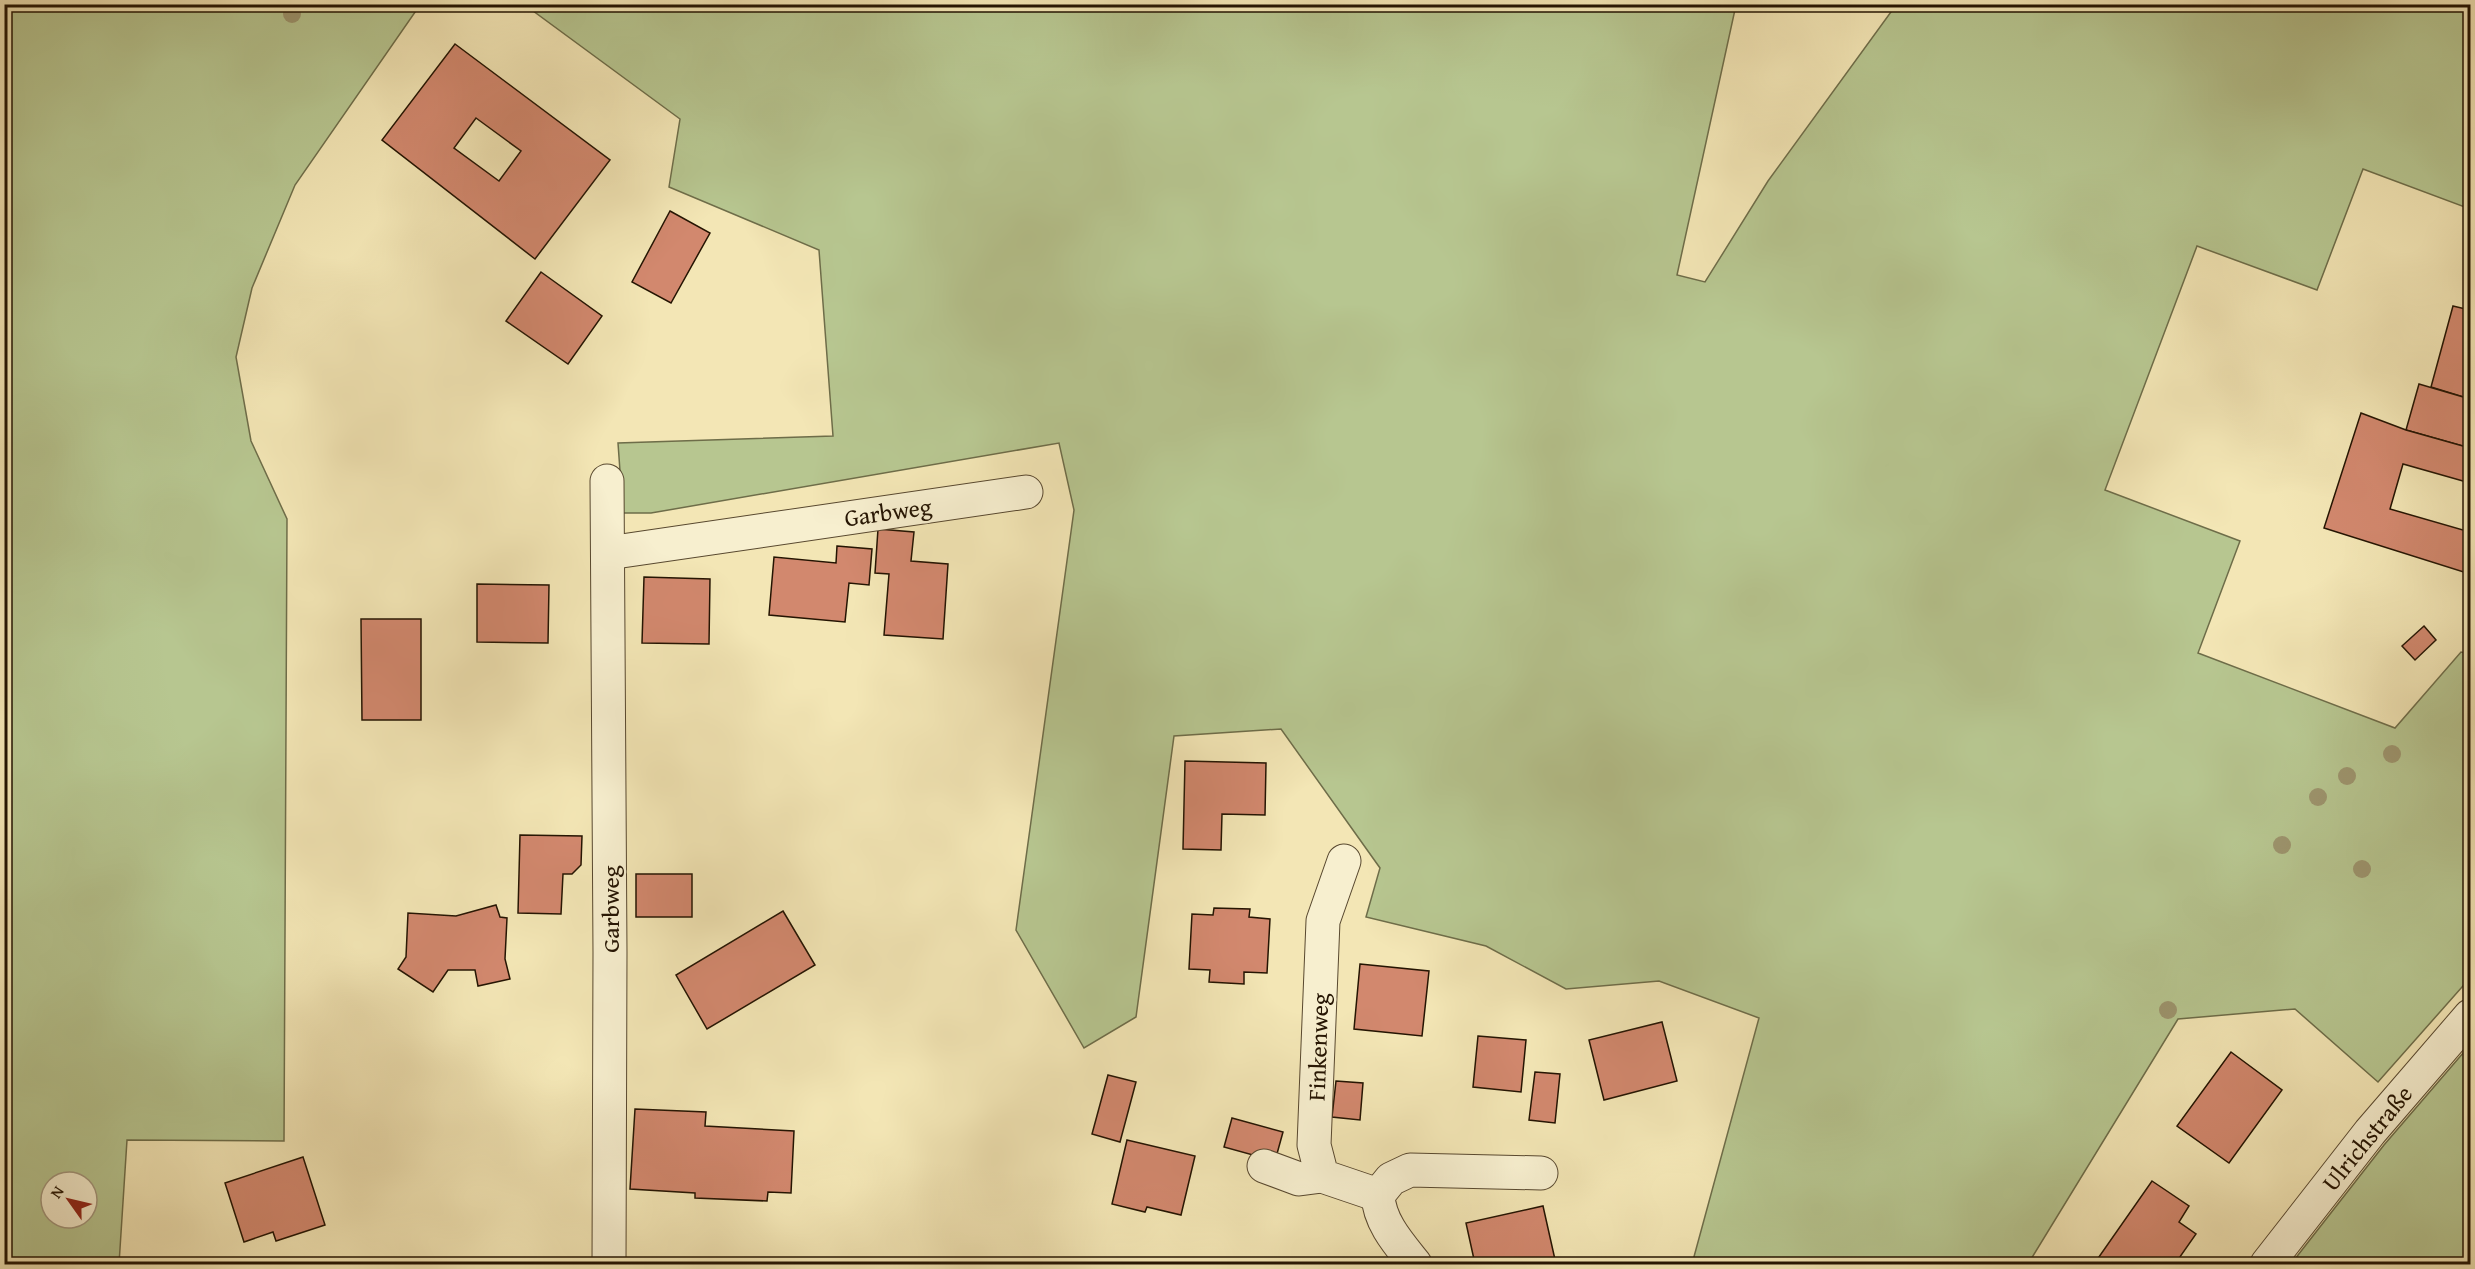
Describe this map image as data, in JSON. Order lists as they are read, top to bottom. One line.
{"streets":{"street":["Garbweg","Finkenweg","Ulrichstraße"]},"north":"top left"}
